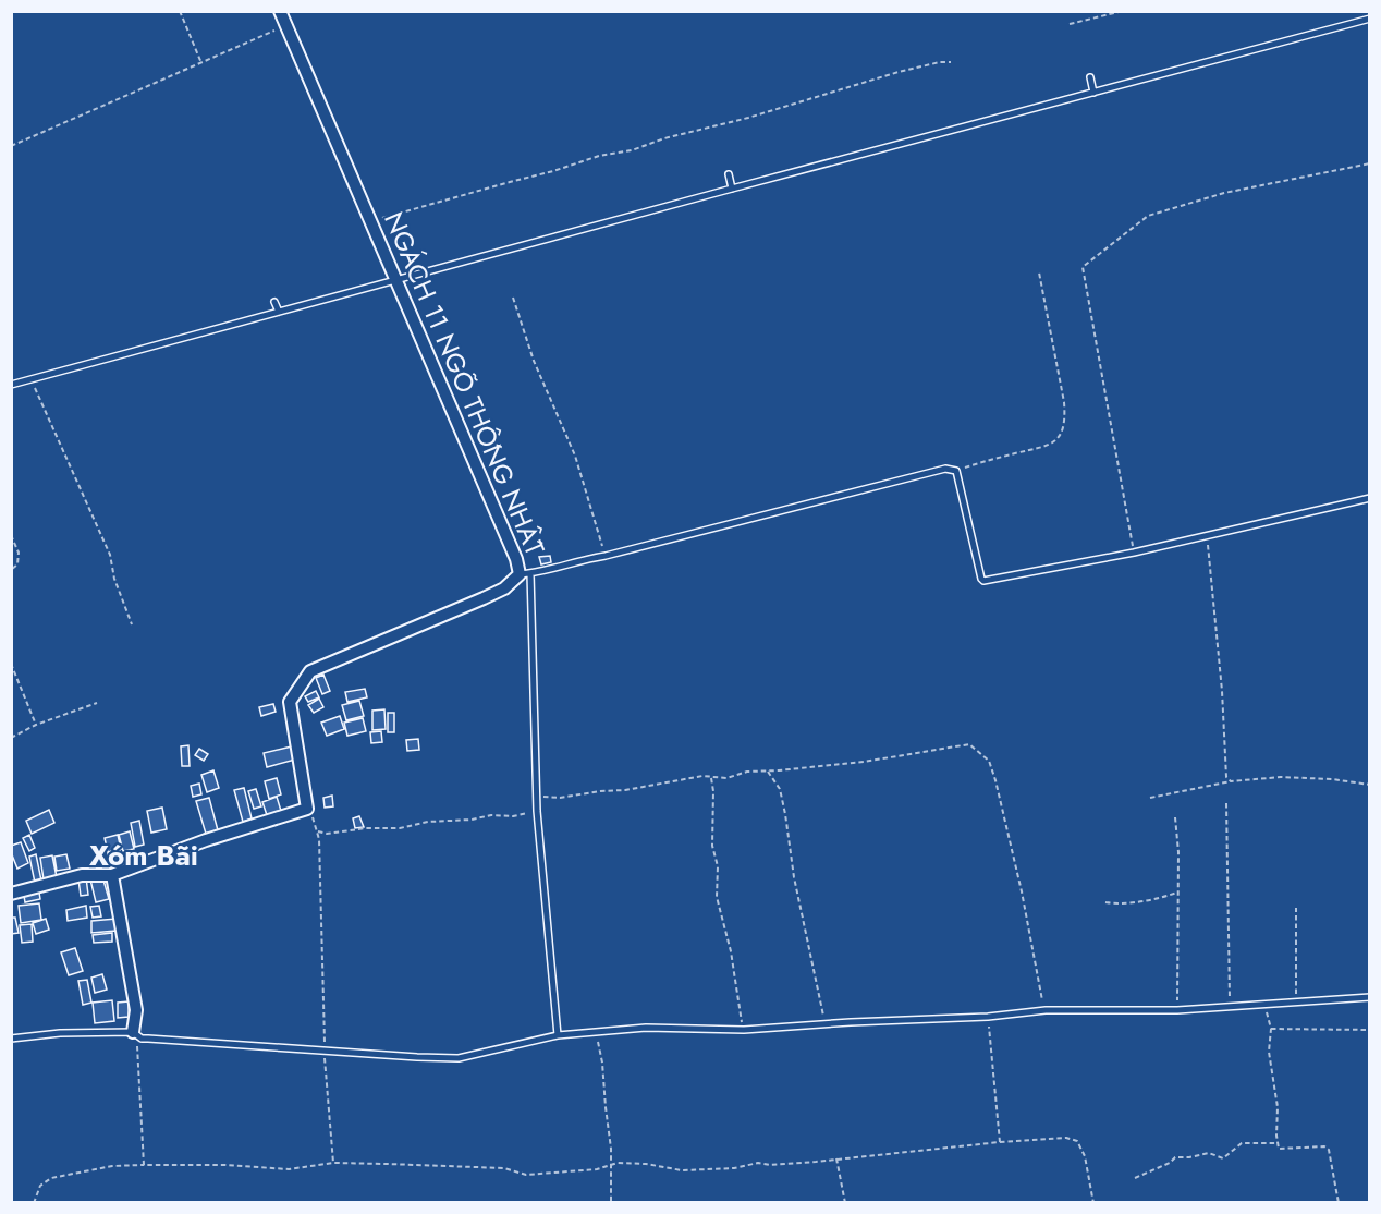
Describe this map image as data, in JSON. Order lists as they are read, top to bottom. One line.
{"streets":{"street":["NGÁCH 11 NGÕ THỐNG NHẤT"]},"districts":["Xóm Bãi"]}
